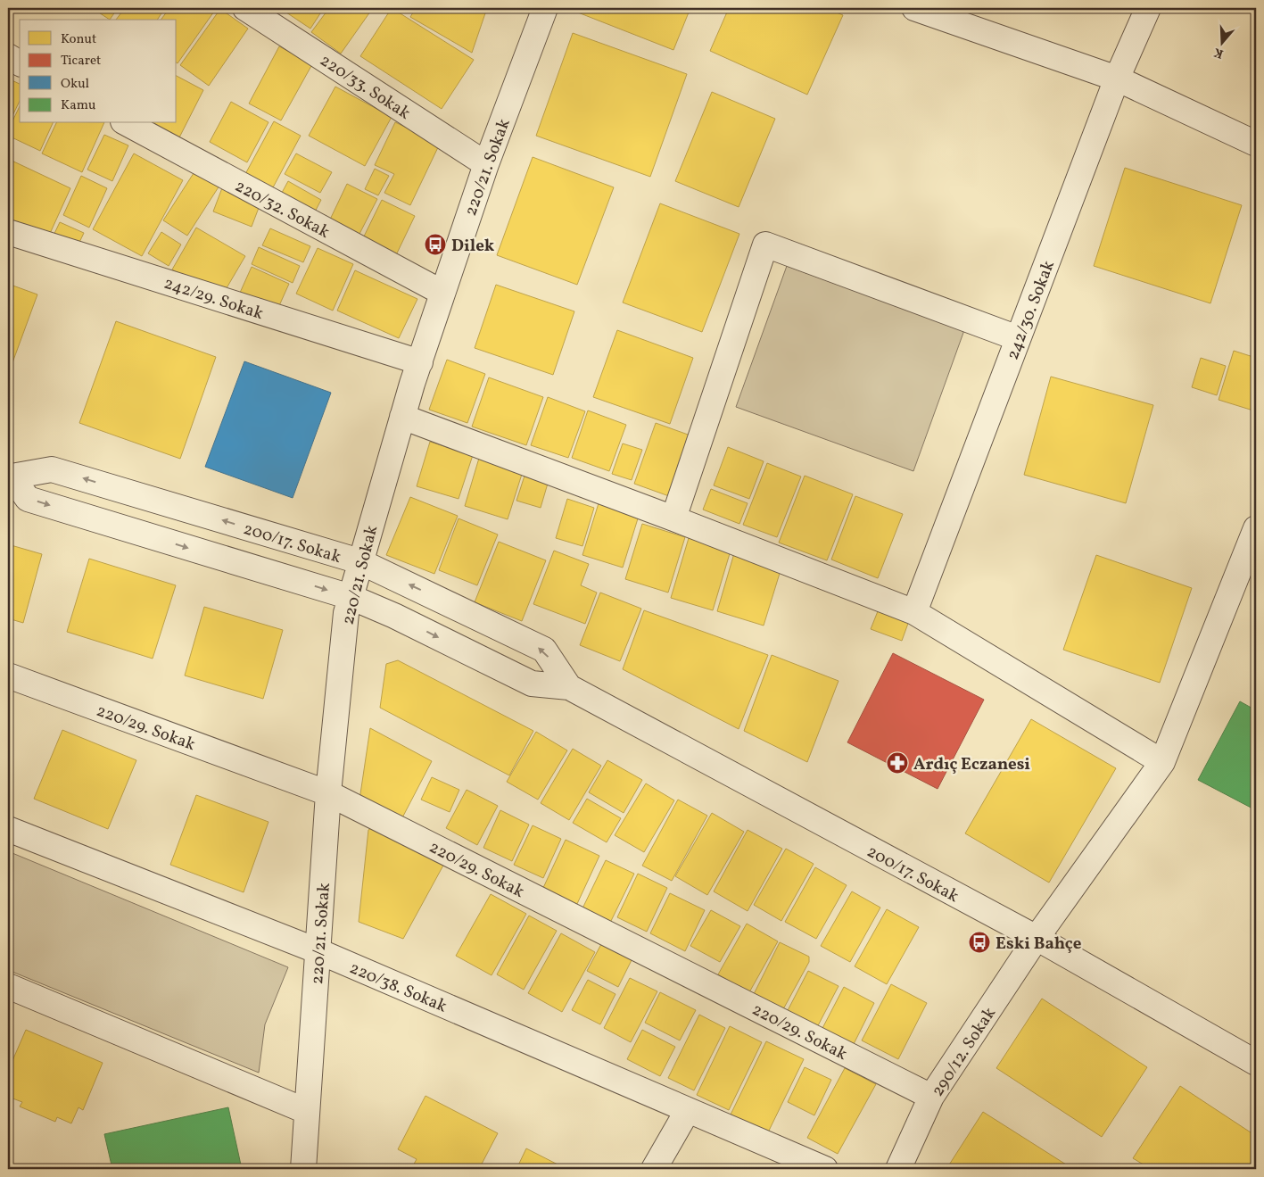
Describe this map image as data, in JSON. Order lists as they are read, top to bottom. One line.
{"streets":{"street":["220/33. Sokak","220/21. Sokak","220/32. Sokak","242/29. Sokak","242/30. Sokak","200/17. Sokak","220/29. Sokak","220/38. Sokak","290/12. Sokak"]},"crossings":[["220/33. Sokak","220/21. Sokak"],["220/21. Sokak","220/32. Sokak"],["220/21. Sokak","242/29. Sokak"],["220/21. Sokak","200/17. Sokak"],["220/21. Sokak","220/29. Sokak"],["220/21. Sokak","220/38. Sokak"],["200/17. Sokak","290/12. Sokak"],["220/29. Sokak","290/12. Sokak"]],"places":{"bus stop":["Dilek","Eski Bahçe"],"pharmacy":["Ardıç Eczanesi"]},"legend":["Konut","Ticaret","Okul","Kamu"],"north":"bottom"}
